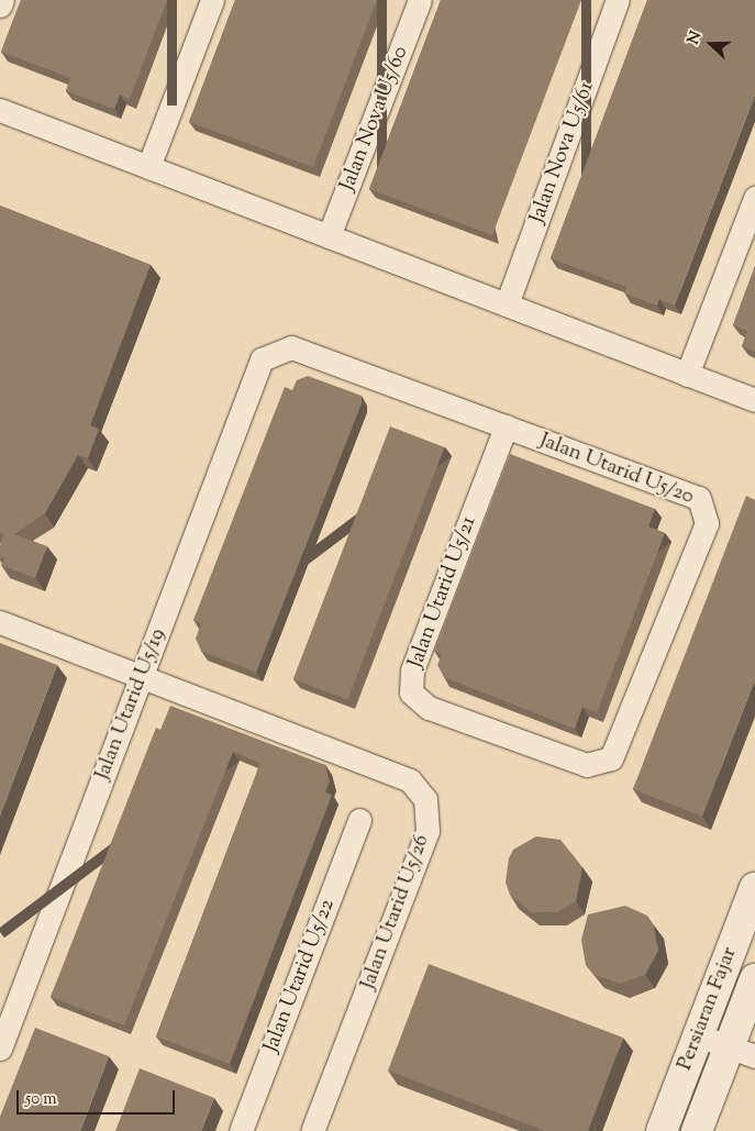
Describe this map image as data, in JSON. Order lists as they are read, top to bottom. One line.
{"streets":{"main road":["Persiaran Fajar"],"street":["Jalan Nova U5/60","Jalan Nova U5/61","Jalan Utarid U5/20","Jalan Utarid U5/21","Jalan Utarid U5/19","Jalan Utarid U5/26","Jalan Utarid U5/22"]},"crossings":[["Jalan Utarid U5/20","Jalan Utarid U5/21"],["Jalan Utarid U5/20","Jalan Utarid U5/19"],["Jalan Utarid U5/19","Jalan Utarid U5/26"]],"scale_bar":"50 m","north":"left"}
